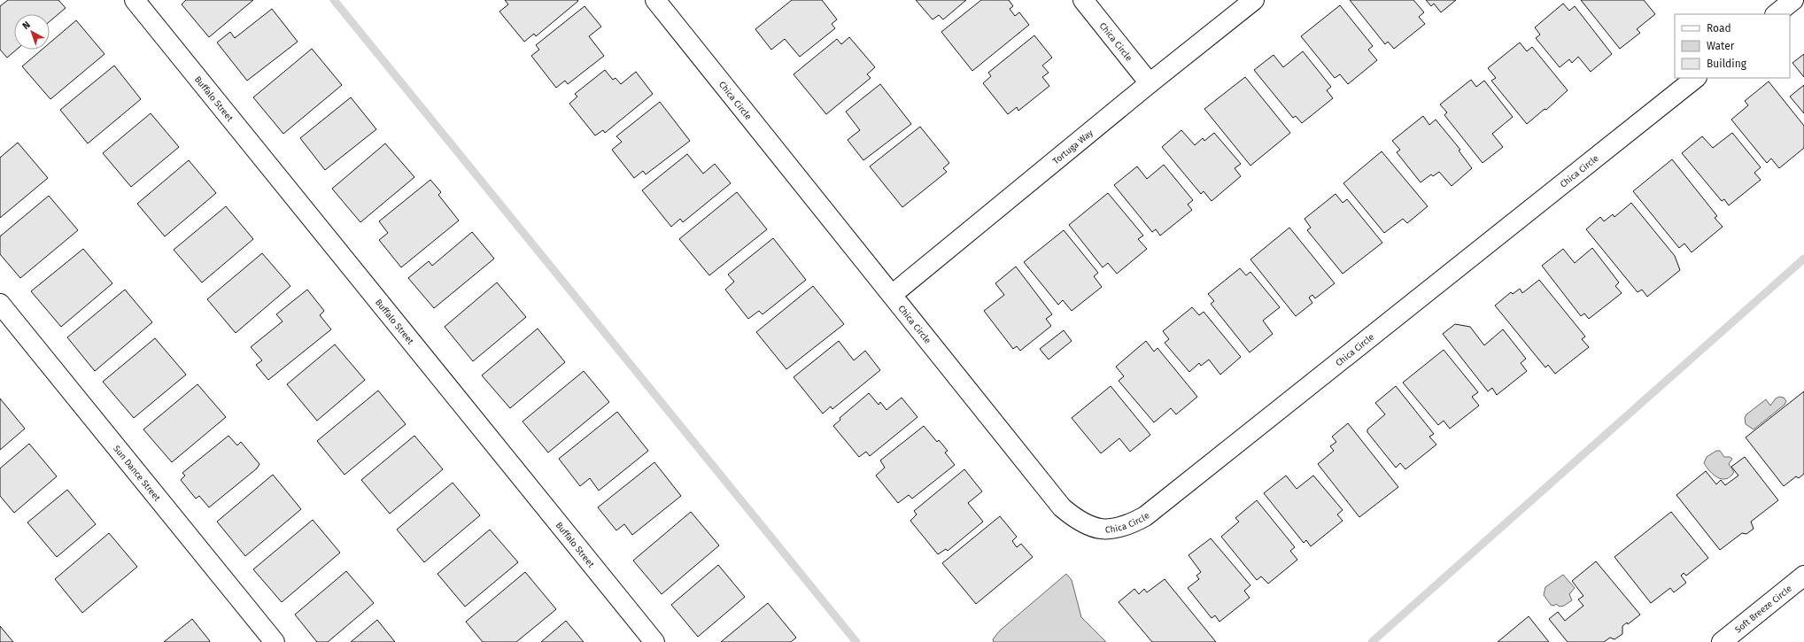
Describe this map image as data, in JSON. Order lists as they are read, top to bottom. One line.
{"streets":{"street":["Chica Circle","Buffalo Street","Tortuga Way","Sun Dance Street","Soft Breeze Circle"]},"crossings":[["Chica Circle","Tortuga Way"]],"legend":["Road","Water","Building"],"north":"top left"}
